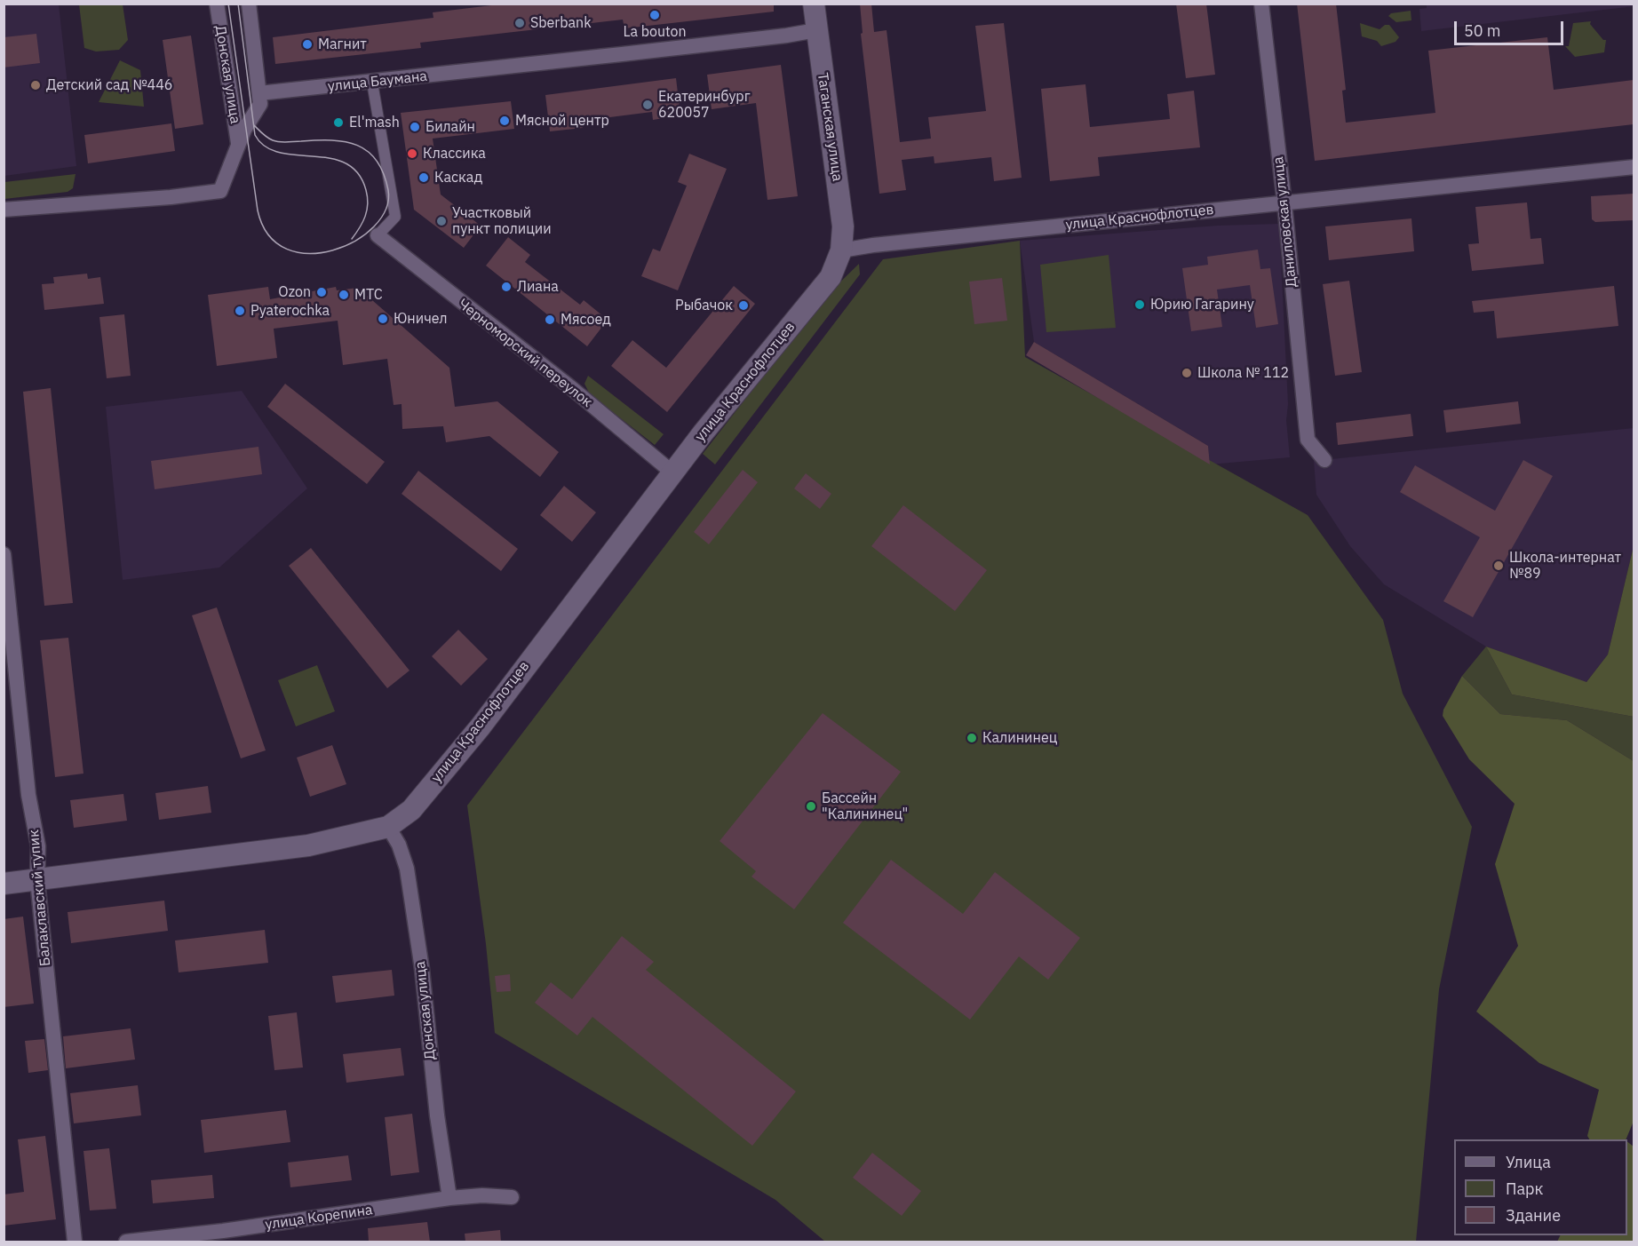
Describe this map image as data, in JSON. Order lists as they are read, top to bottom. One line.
{"streets":{"main road":["Таганская улица","улица Краснофлотцев"],"street":["Донская улица","улица Баумана","Даниловская улица","Черноморский переулок","Балаклавский тупик","улица Корепина"]},"crossings":[["Донская улица","улица Баумана"],["Донская улица","улица Краснофлотцев"],["Донская улица","улица Корепина"],["улица Баумана","Таганская улица"],["Таганская улица","улица Краснофлотцев"],["улица Краснофлотцев","Даниловская улица"],["улица Краснофлотцев","Черноморский переулок"],["улица Краснофлотцев","Балаклавский тупик"]],"places":["La bouton","Sberbank","Магнит","Детский сад №446","Екатеринбург 620057","Мясной центр","El'mash","Билайн","Классика","Каскад","Участковый пункт полиции","Лиана","Ozon","МТС","Юрию Гагарину","Рыбачок","Pyaterochka","Юничел","Мясоед","Школа № 112","Школа-интернат №89","Калининец","Бассейн \"Калининец\""],"legend":["Улица","Парк","Здание"],"scale_bar":"50 m"}
